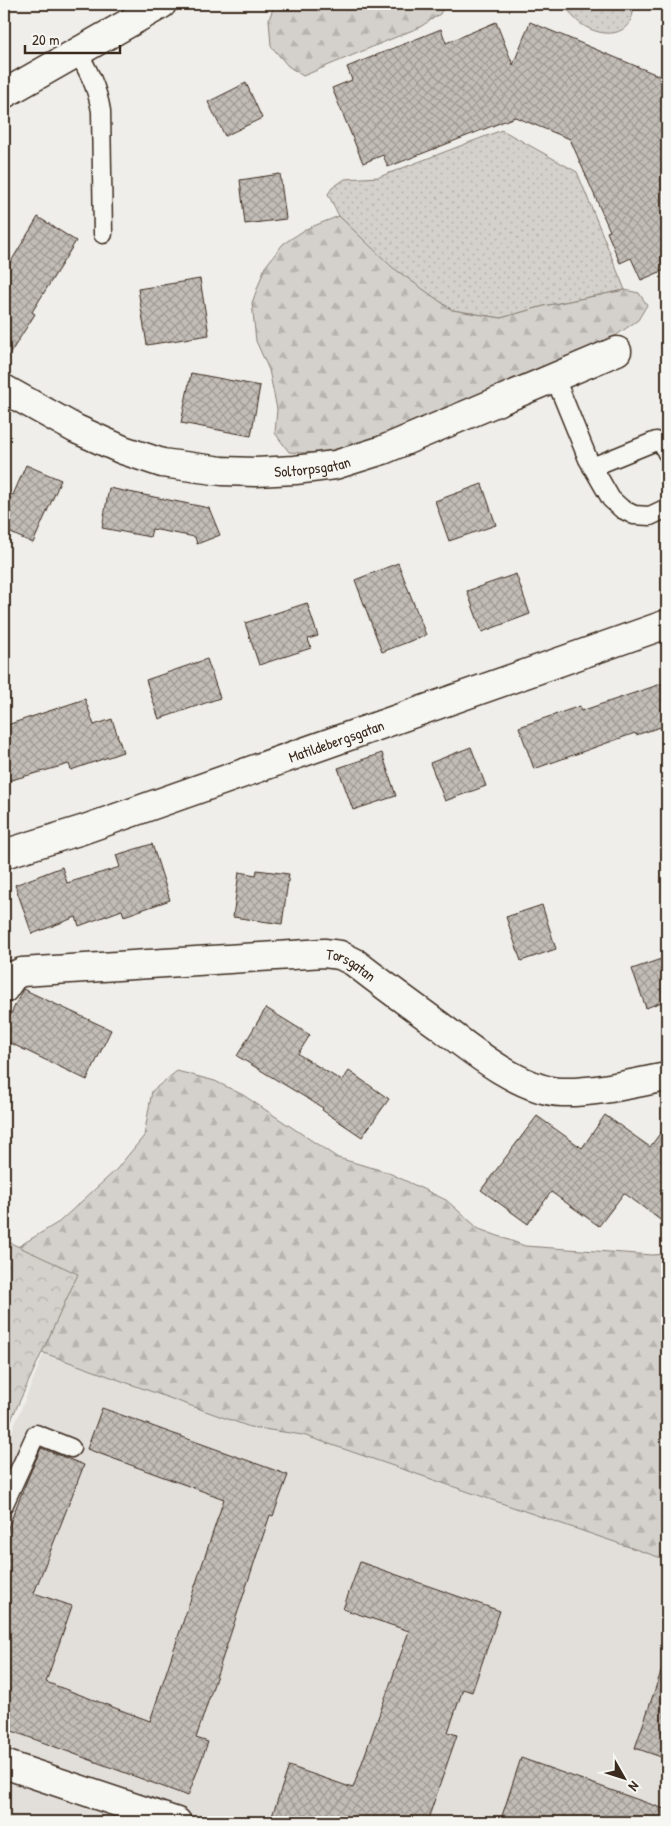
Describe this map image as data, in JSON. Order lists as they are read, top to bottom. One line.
{"streets":{"street":["Soltorpsgatan","Matildebergsgatan","Torsgatan"]},"scale_bar":"20 m","north":"bottom right"}
